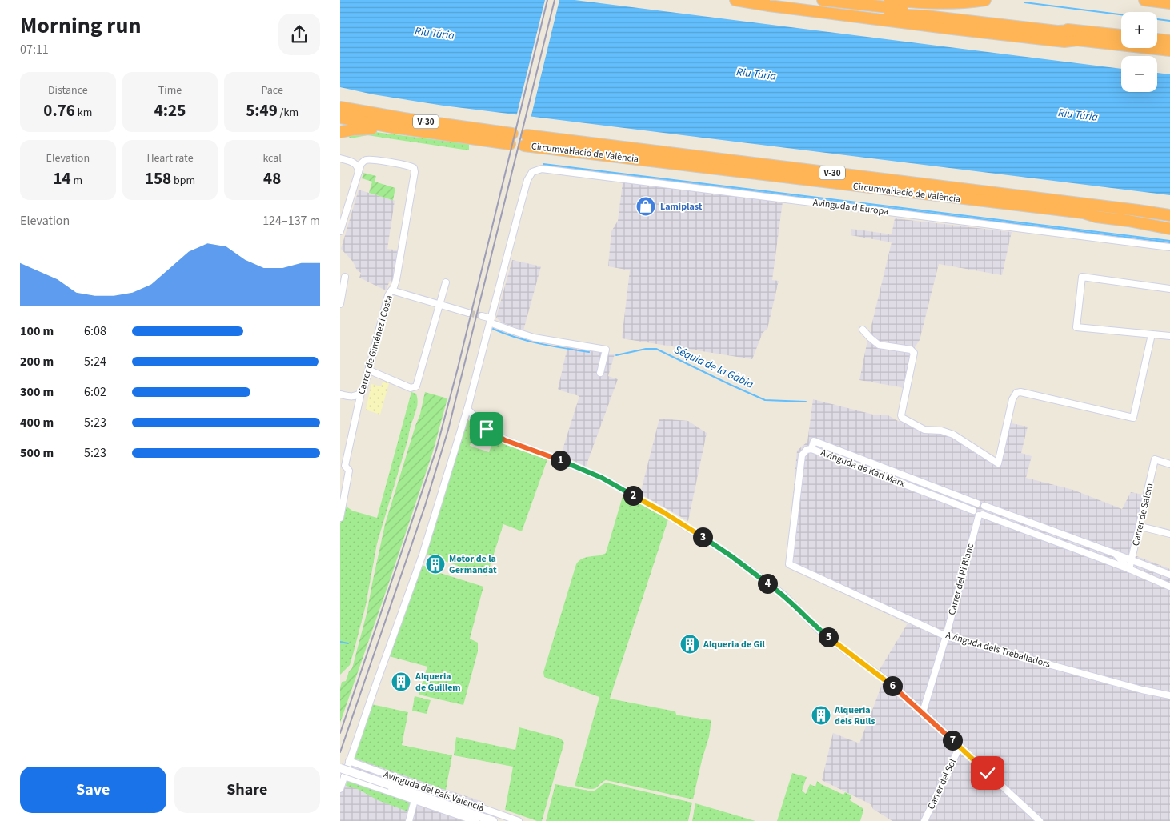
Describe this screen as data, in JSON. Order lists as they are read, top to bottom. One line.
{"streets":{"highway":["V-30","Circumval·lació de València"],"street":["Avinguda d'Europa","Carrer de Giménez i Costa","Avinguda de Karl Marx","Carrer de Salem","Carrer del Pi Blanc","Avinguda dels Treballadors","Carrer del Sol","Avinguda del País Valencià"]},"crossings":[["Avinguda de Karl Marx","Carrer del Pi Blanc"],["Avinguda de Karl Marx","Avinguda dels Treballadors"],["Carrer del Pi Blanc","Avinguda dels Treballadors"]],"water":["Riu Túria","Séquia de la Gàbia"],"places":{"shop":["Lamiplast"],"building":["Motor de la Germandat","Alqueria de Gil","Alqueria de Guillem","Alqueria dels Rulls"]},"page":{"heading":["Morning run","07:11"],"map_buttons":["+","−"],"stats":[["Distance","0.76 km"],["Time","4:25"],["Pace","5:49 /km"],["Elevation","14 m"],["Heart rate","158 bpm"],["kcal","48"]],"chart":["Elevation","124–137 m"],"list":[{"name":"100 m","note":"6:08"},{"name":"200 m","note":"5:24"},{"name":"300 m","note":"6:02"},{"name":"400 m","note":"5:23"},{"name":"500 m","note":"5:23"}],"pins":["1","2","3","4","5","6","7"],"buttons":["Save","Share"]}}
